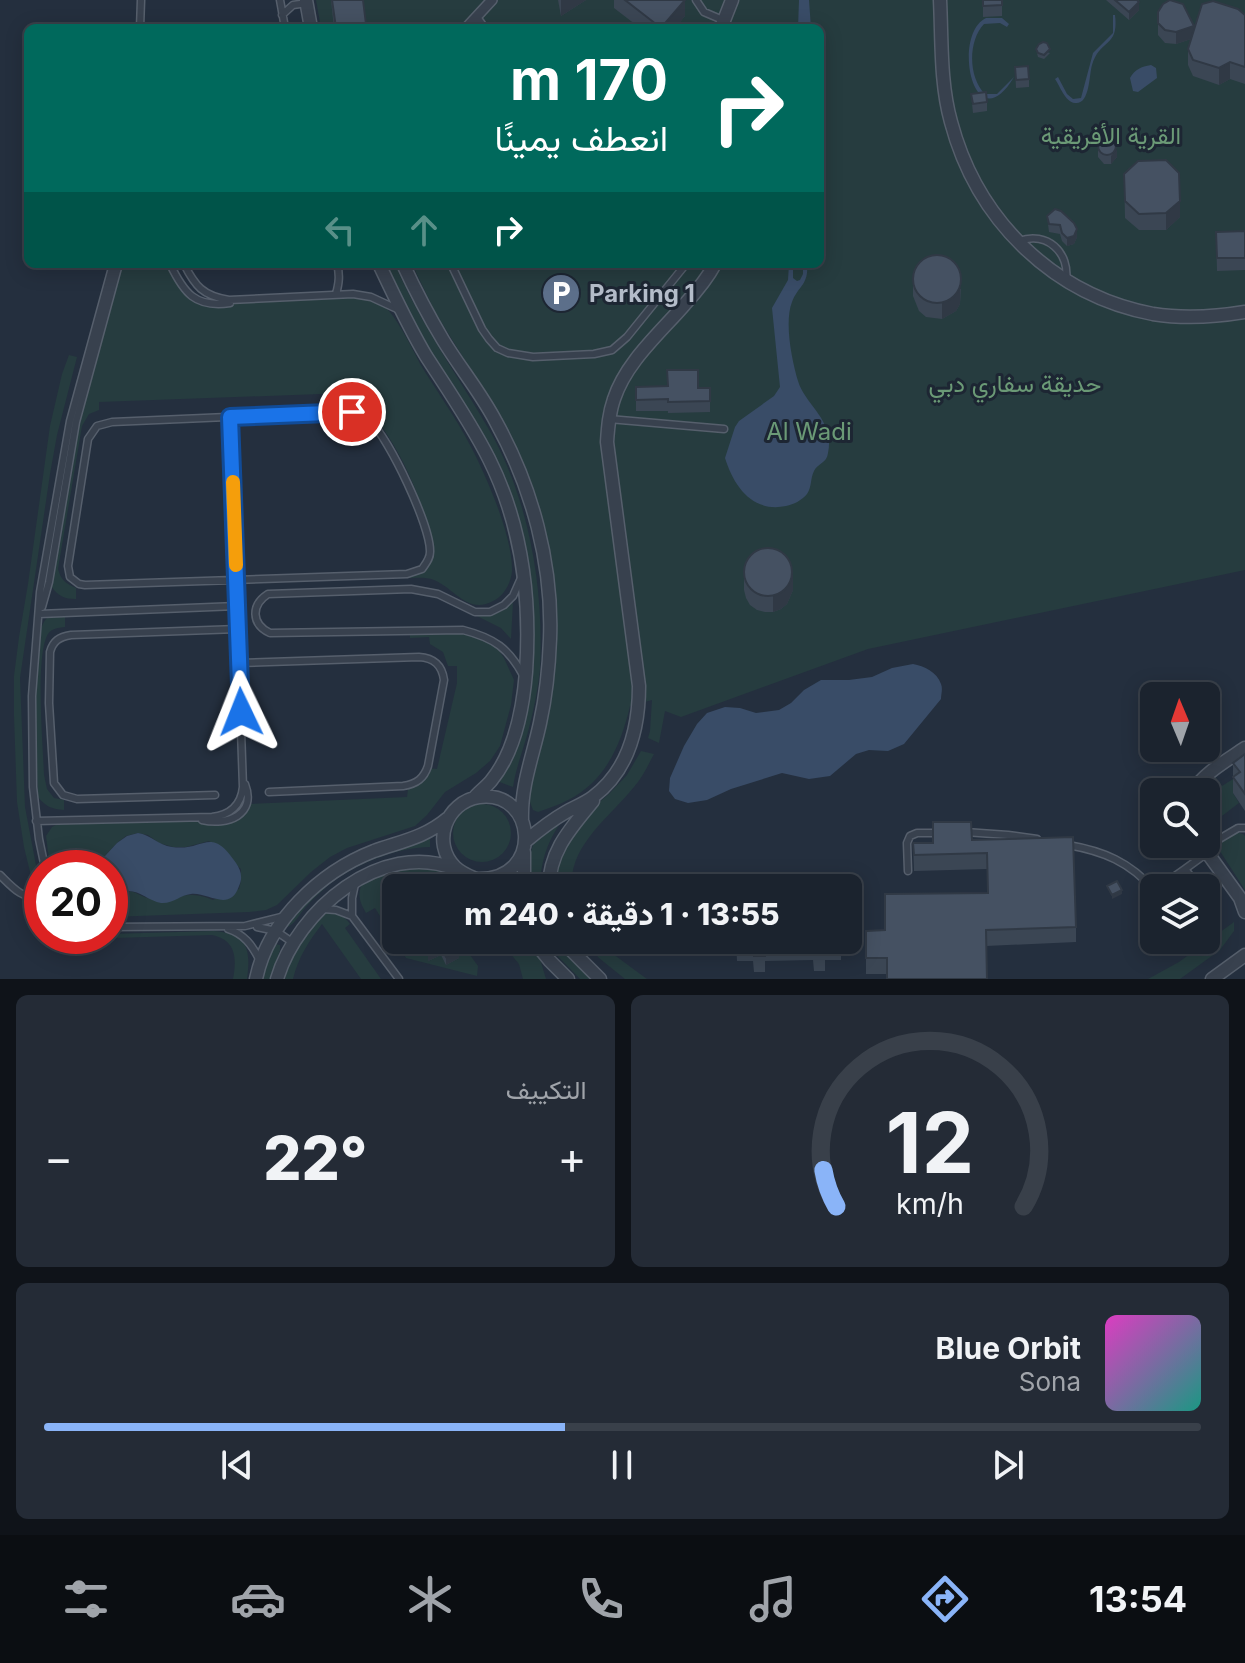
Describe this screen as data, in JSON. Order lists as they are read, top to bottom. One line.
{"parks":["القرية الأفريقية","حديقة سفاري دبي","Al Wadi"],"places":{"parking":["Parking 1"]},"north":"top","page":{"turn":["170 m","انعطف يمينًا"],"limit":"20","trip":"13:55 · 1 دقيقة · 240 m","tile":"التكييف","heat":["−","22°","+"],"song":["Blue Orbit","Sona"],"tabs":"13:54","gauge":["12","km/h"]}}
